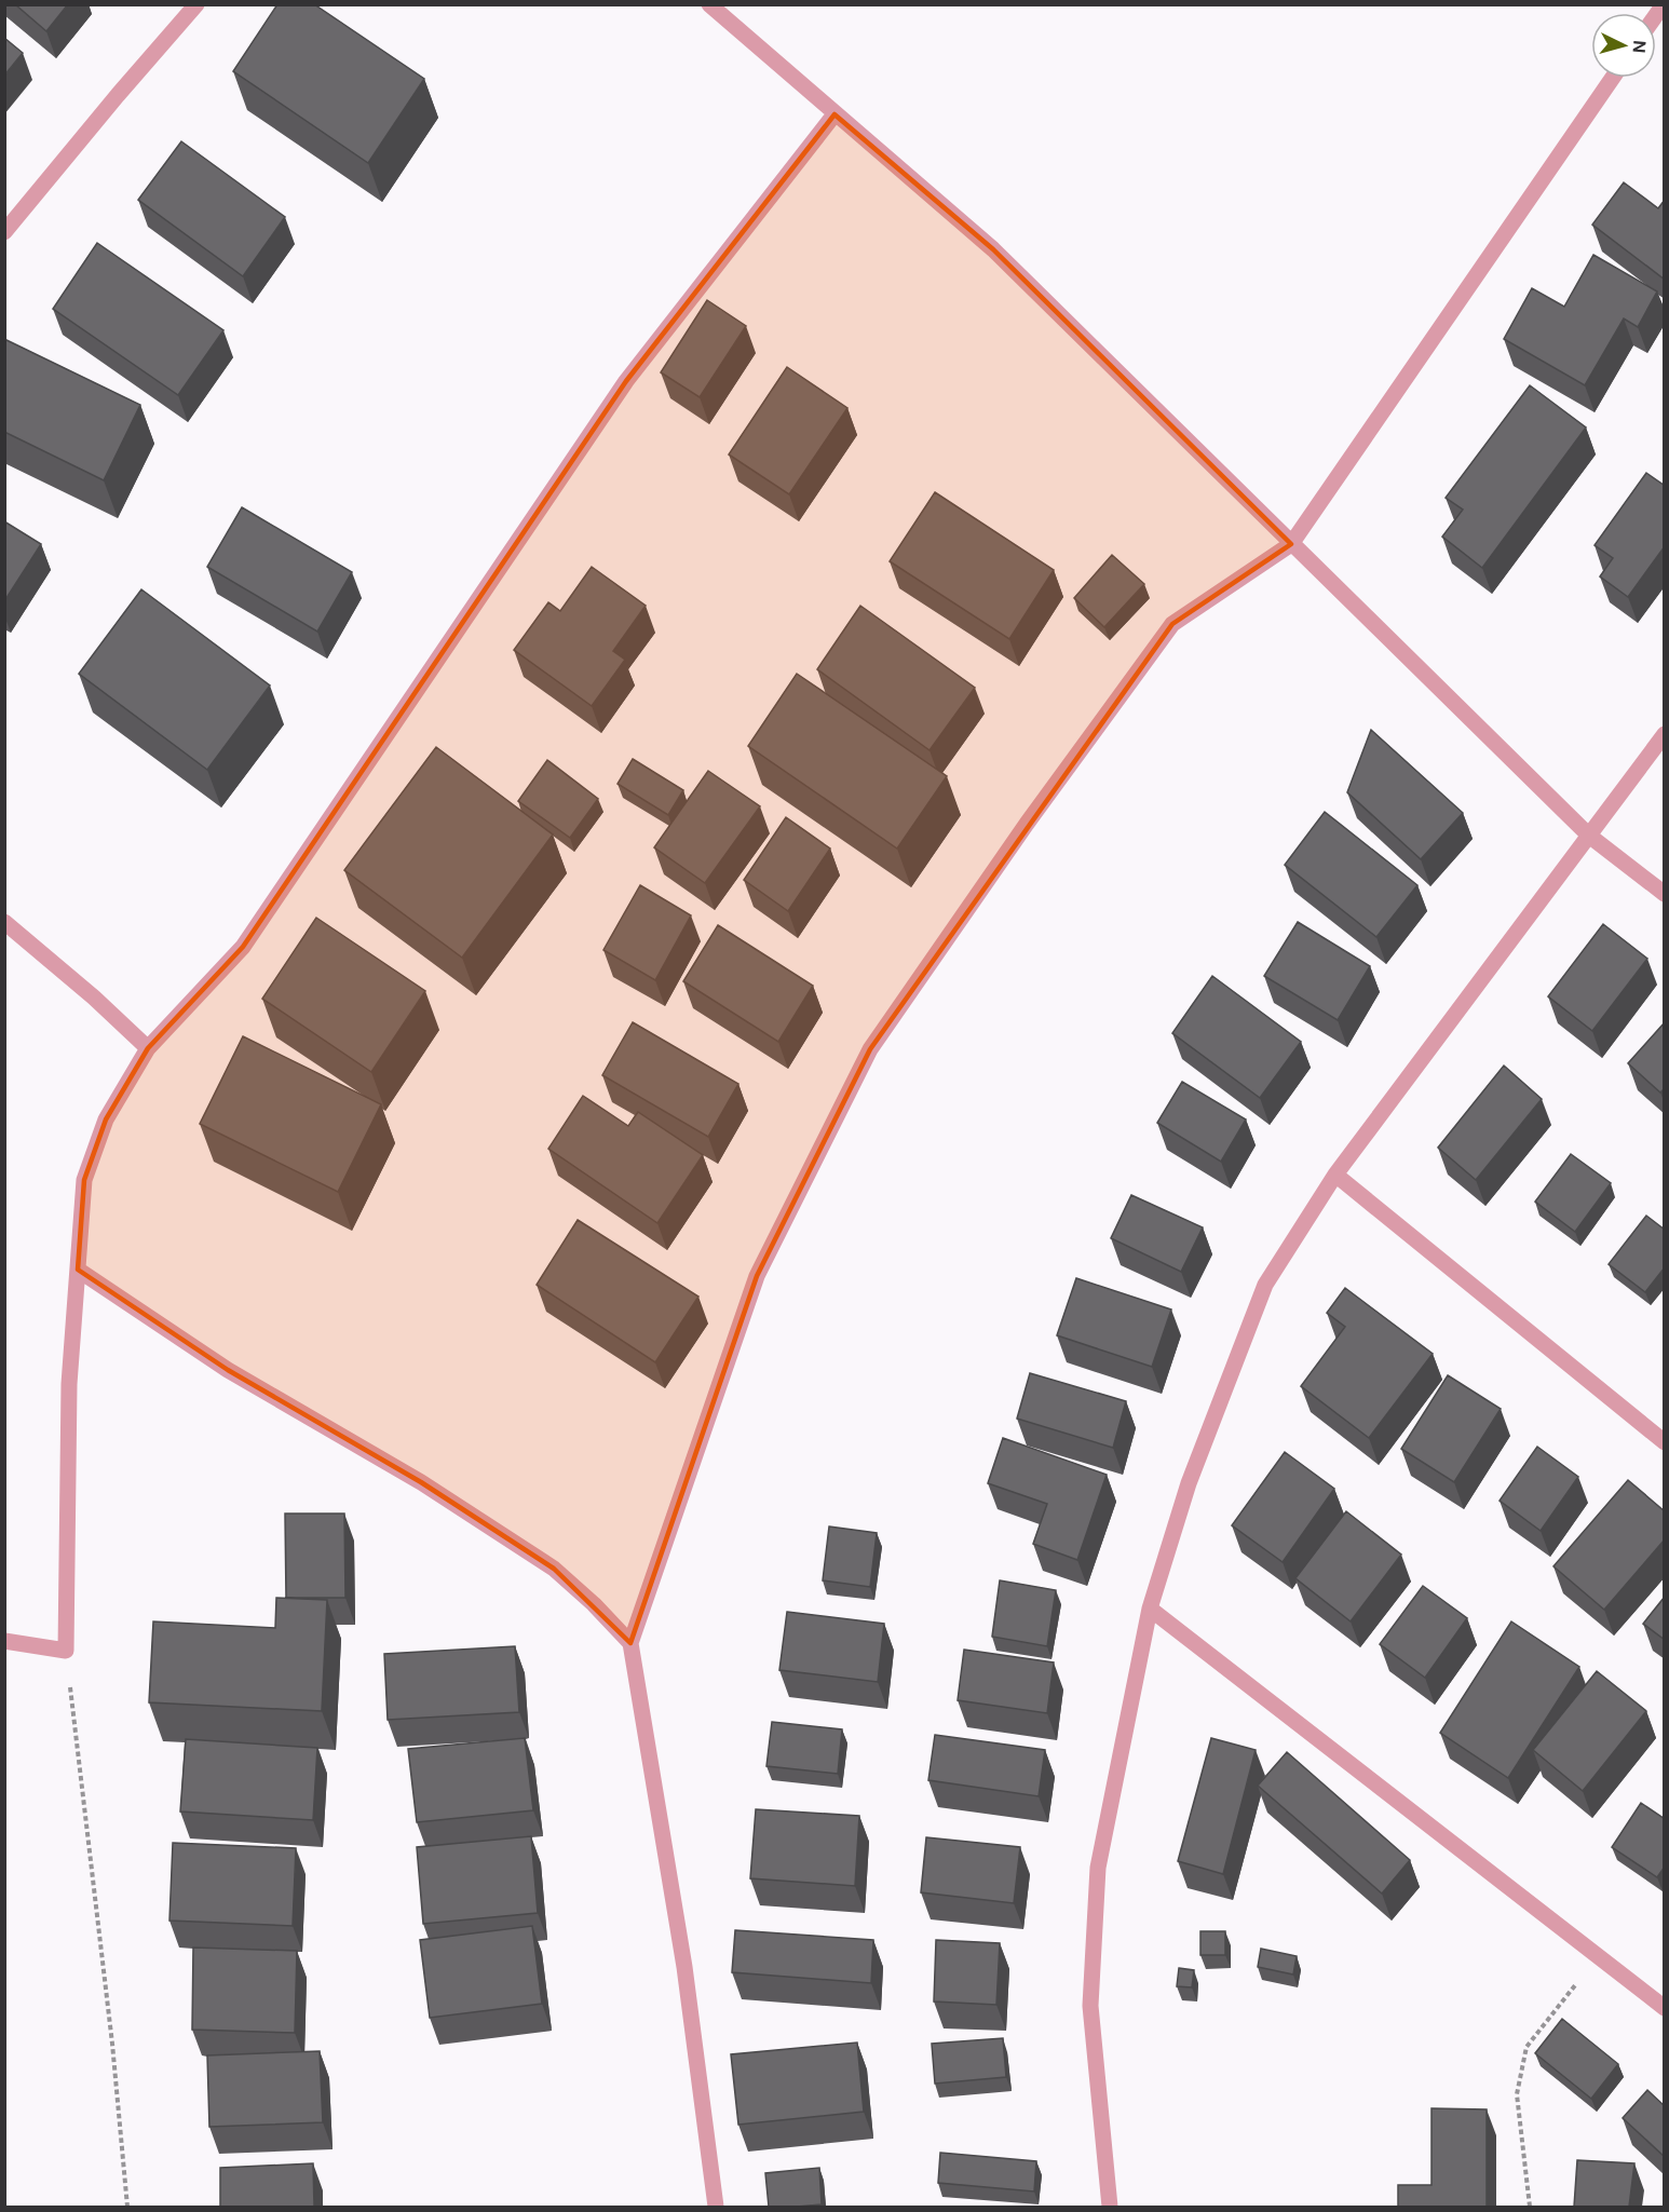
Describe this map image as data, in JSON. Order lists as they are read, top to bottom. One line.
{"north":"right"}
